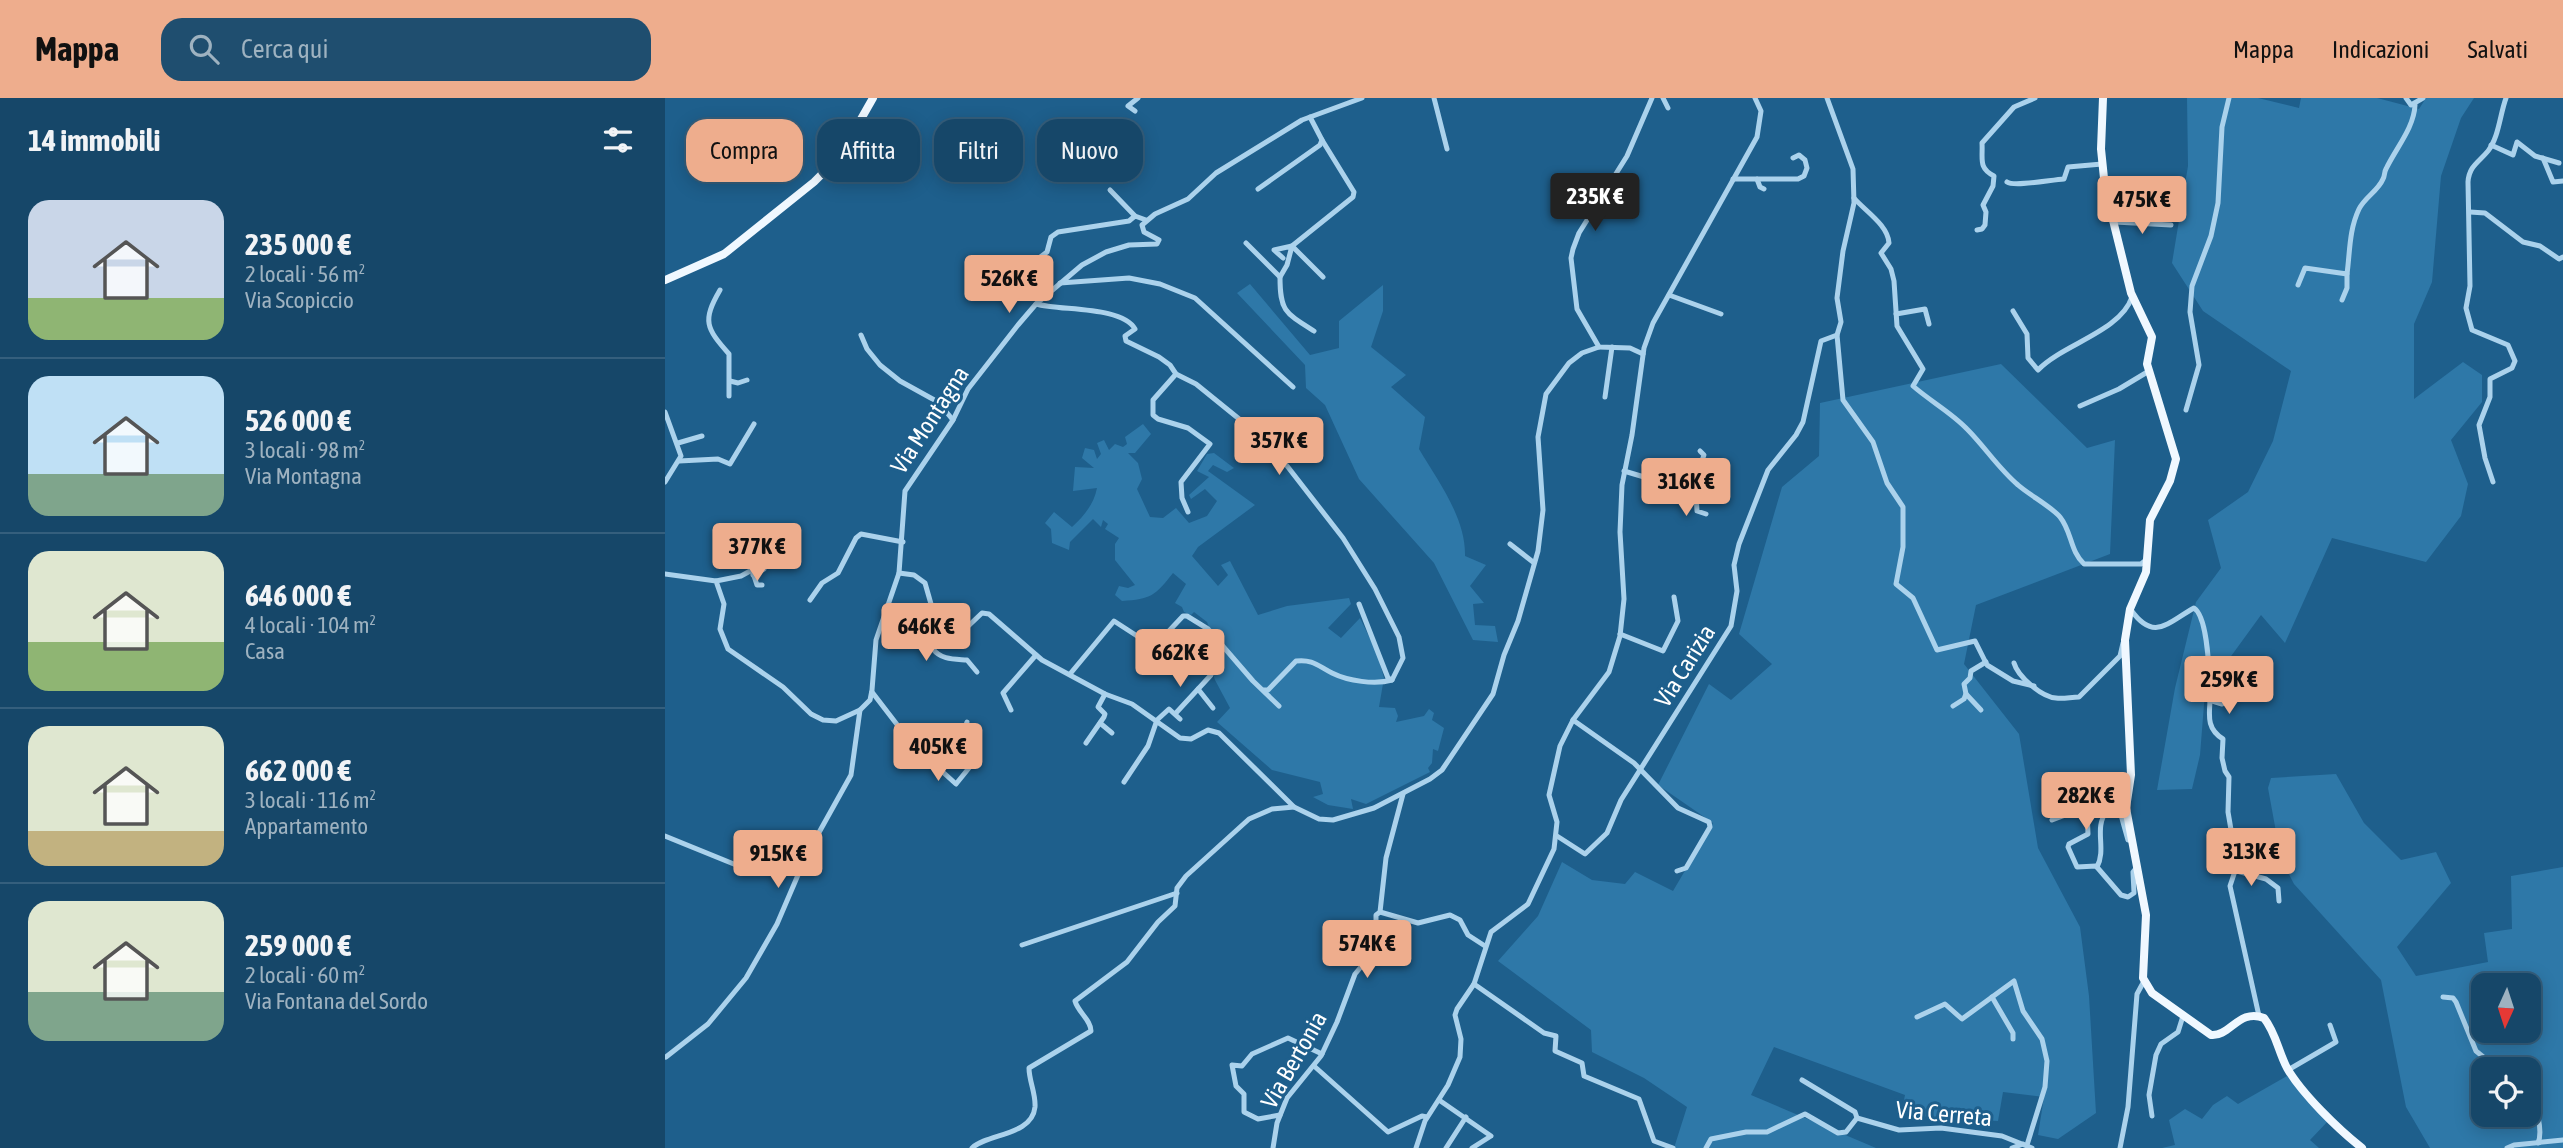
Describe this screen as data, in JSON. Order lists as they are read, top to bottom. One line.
{"streets":{"street":["Via Montagna","Via Carizia","Via Bertonia","Via Cerreta"]},"north":"bottom","page":{"header":"Mappa","search":"Cerca qui","nav":["Mappa","Indicazioni","Salvati"],"heading":"14 immobili","chip":["Compra","Affitta","Filtri","Nuovo"],"price":["235K €","475K €","526K €","357K €","316K €","377K €","646K €","662K €","259K €","405K €","282K €","313K €","915K €","574K €"],"list":[{"name":"235 000 €","note":"2 locali · 56 m² · Via Scopiccio"},{"name":"526 000 €","note":"3 locali · 98 m² · Via Montagna"},{"name":"646 000 €","note":"4 locali · 104 m² · Casa"},{"name":"662 000 €","note":"3 locali · 116 m² · Appartamento"},{"name":"259 000 €","note":"2 locali · 60 m² · Via Fontana del Sordo"}]}}
